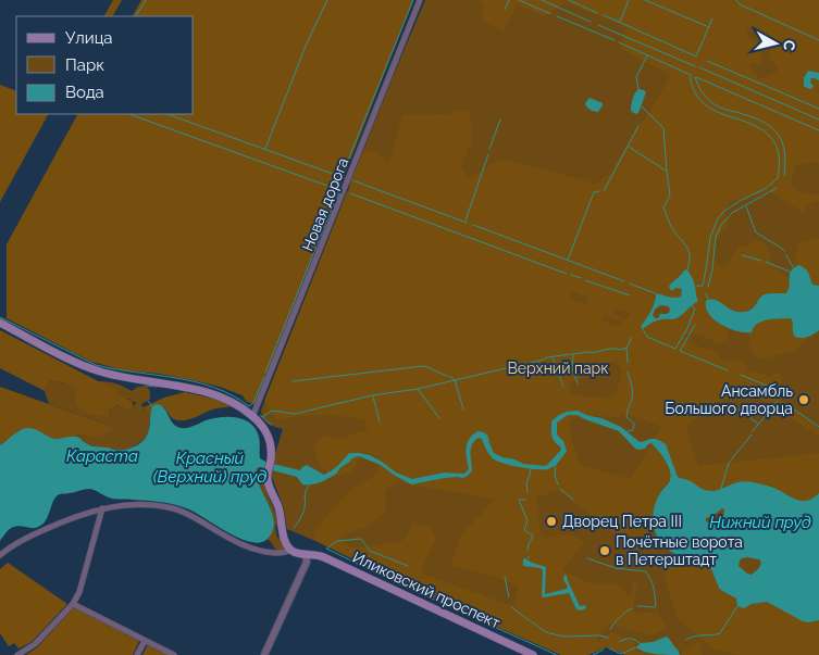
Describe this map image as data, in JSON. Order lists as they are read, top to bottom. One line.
{"streets":{"main road":["Иликовский проспект"],"street":["Новая дорога"]},"water":["Караста","Красный (Верхний) пруд","Нижний пруд"],"parks":["Верхний парк"],"places":["Ансамбль Большого дворца","Дворец Петра III","Почётные ворота в Петерштадт"],"legend":["Улица","Парк","Вода"],"north":"right"}
